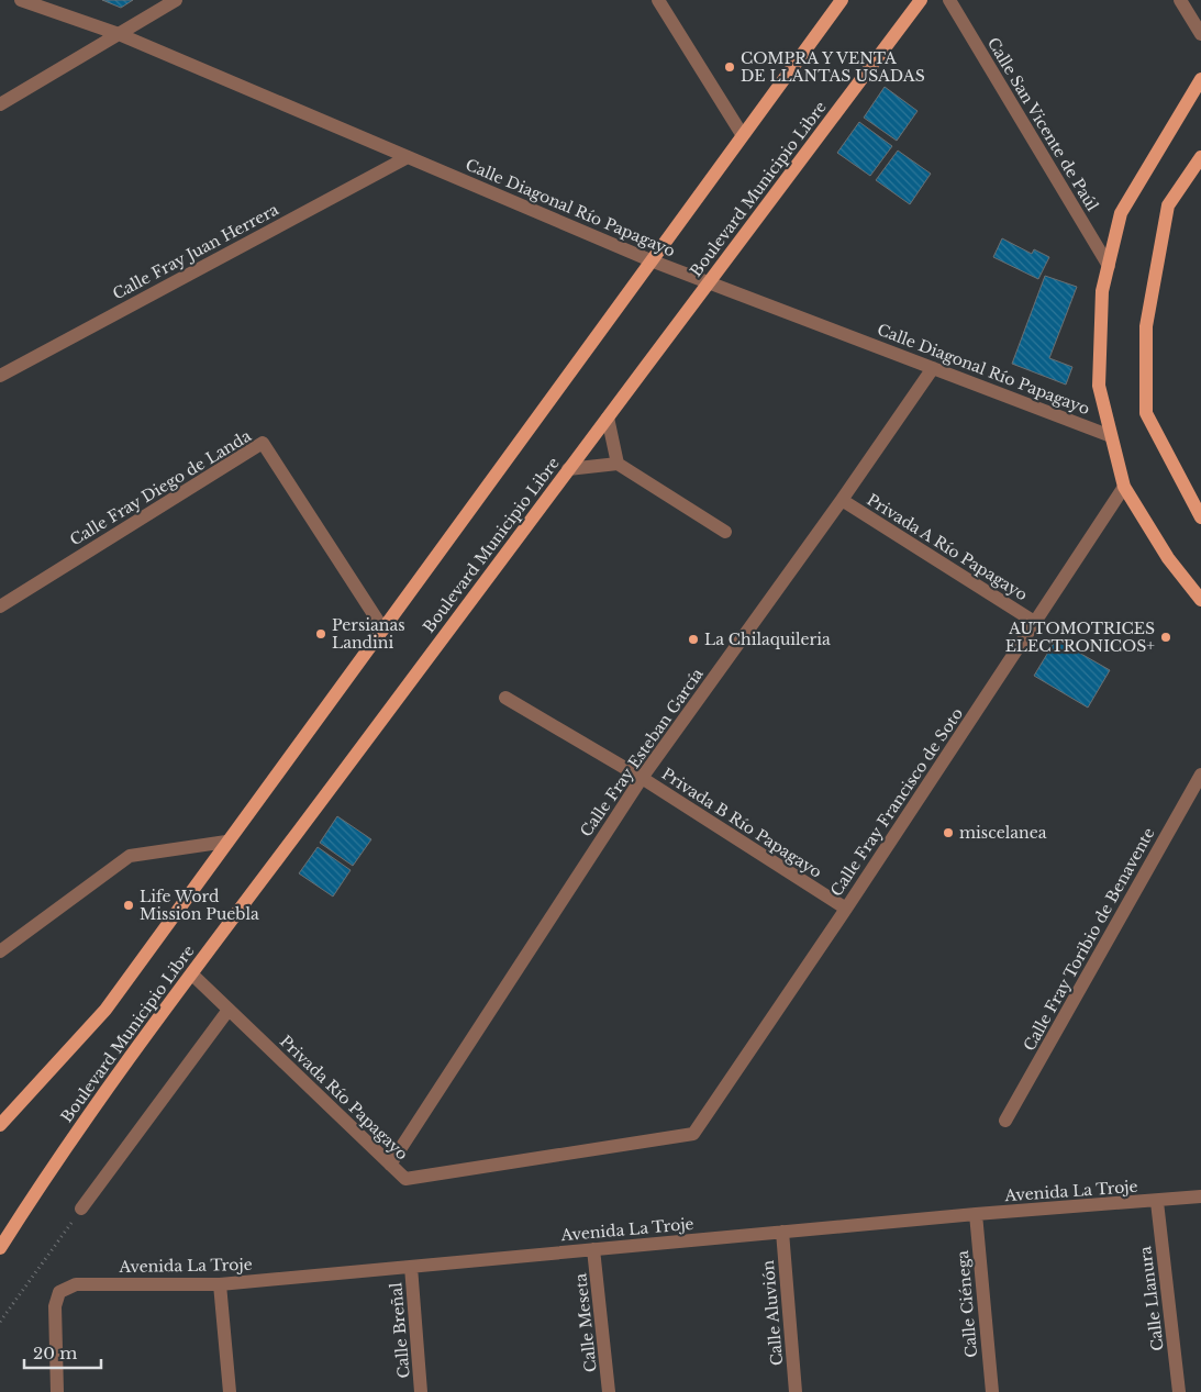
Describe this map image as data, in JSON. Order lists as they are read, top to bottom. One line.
{"streets":{"main road":["Boulevard Municipio Libre"],"street":["Calle San Vicente de Paúl","Calle Diagonal Río Papagayo","Calle Fray Juan Herrera","Calle Fray Diego de Landa","Privada A Río Papagayo","Calle Fray Esteban García","Calle Fray Francisco de Soto","Privada B Río Papagayo","Calle Fray Toribio de Benavente","Privada Río Papagayo","Avenida La Troje","Calle Llanura","Calle Ciénega","Calle Aluvión","Calle Meseta","Calle Breñal"]},"crossings":[["Boulevard Municipio Libre","Calle Diagonal Río Papagayo"],["Boulevard Municipio Libre","Privada Río Papagayo"],["Calle Diagonal Río Papagayo","Calle Fray Juan Herrera"],["Calle Diagonal Río Papagayo","Calle Fray Esteban García"],["Privada A Río Papagayo","Calle Fray Esteban García"],["Privada A Río Papagayo","Calle Fray Francisco de Soto"],["Calle Fray Esteban García","Privada B Río Papagayo"],["Calle Fray Esteban García","Privada Río Papagayo"],["Calle Fray Francisco de Soto","Privada B Río Papagayo"],["Calle Fray Francisco de Soto","Privada Río Papagayo"],["Avenida La Troje","Calle Llanura"],["Avenida La Troje","Calle Ciénega"],["Avenida La Troje","Calle Aluvión"],["Avenida La Troje","Calle Meseta"],["Avenida La Troje","Calle Breñal"]],"places":["COMPRA Y VENTA DE LLANTAS USADAS","Persianas Landini","AUTOMOTRICES ELECTRONICOS+","La Chilaquileria","miscelanea","Life Word Mission Puebla"],"scale_bar":"20 m"}
